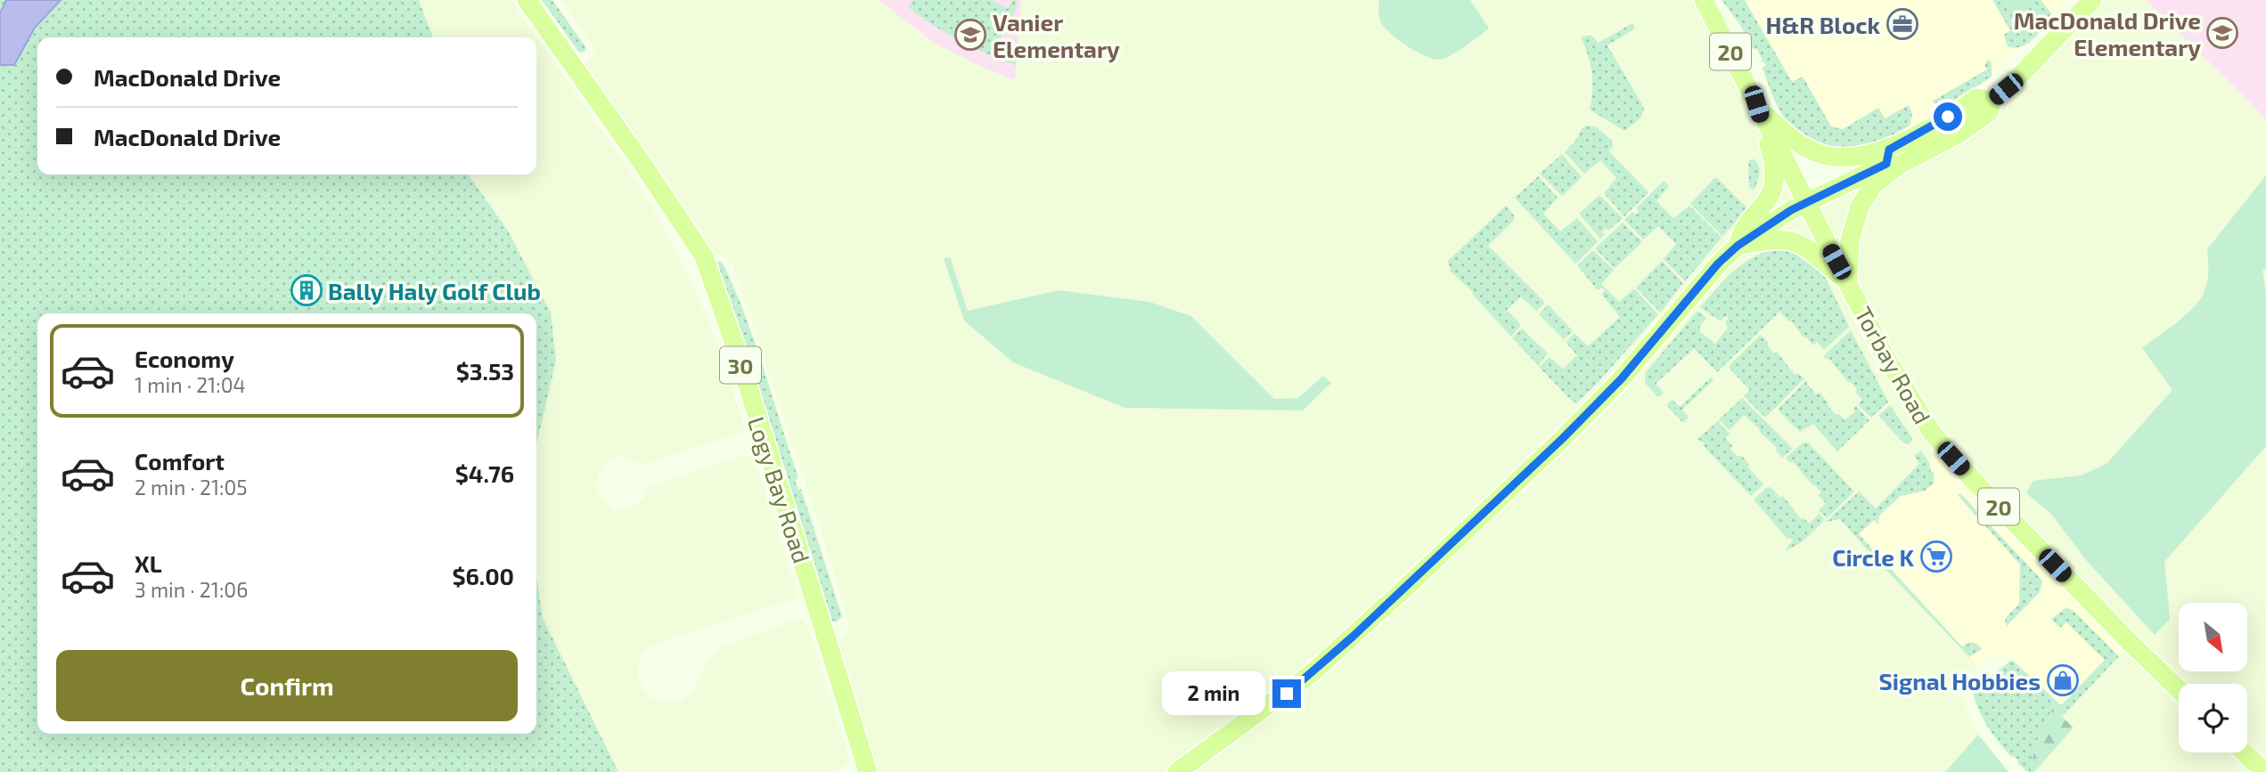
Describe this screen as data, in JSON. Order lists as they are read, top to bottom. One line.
{"streets":{"main road":["20","30","Torbay Road","Logy Bay Road"]},"places":{"office":["H&R Block"],"school or university":["MacDonald Drive Elementary","Vanier Elementary"],"building":["Bally Haly Golf Club"],"supermarket":["Circle K"],"shop":["Signal Hobbies"]},"north":"bottom right","page":{"banner":["MacDonald Drive","MacDonald Drive"],"list":[{"name":"Economy","note":"1 min · 21:04","value":"$3.53"},{"name":"Comfort","note":"2 min · 21:05","value":"$4.76"},{"name":"XL","note":"3 min · 21:06","value":"$6.00"}],"buttons":"Confirm","bubble":"2 min"}}
